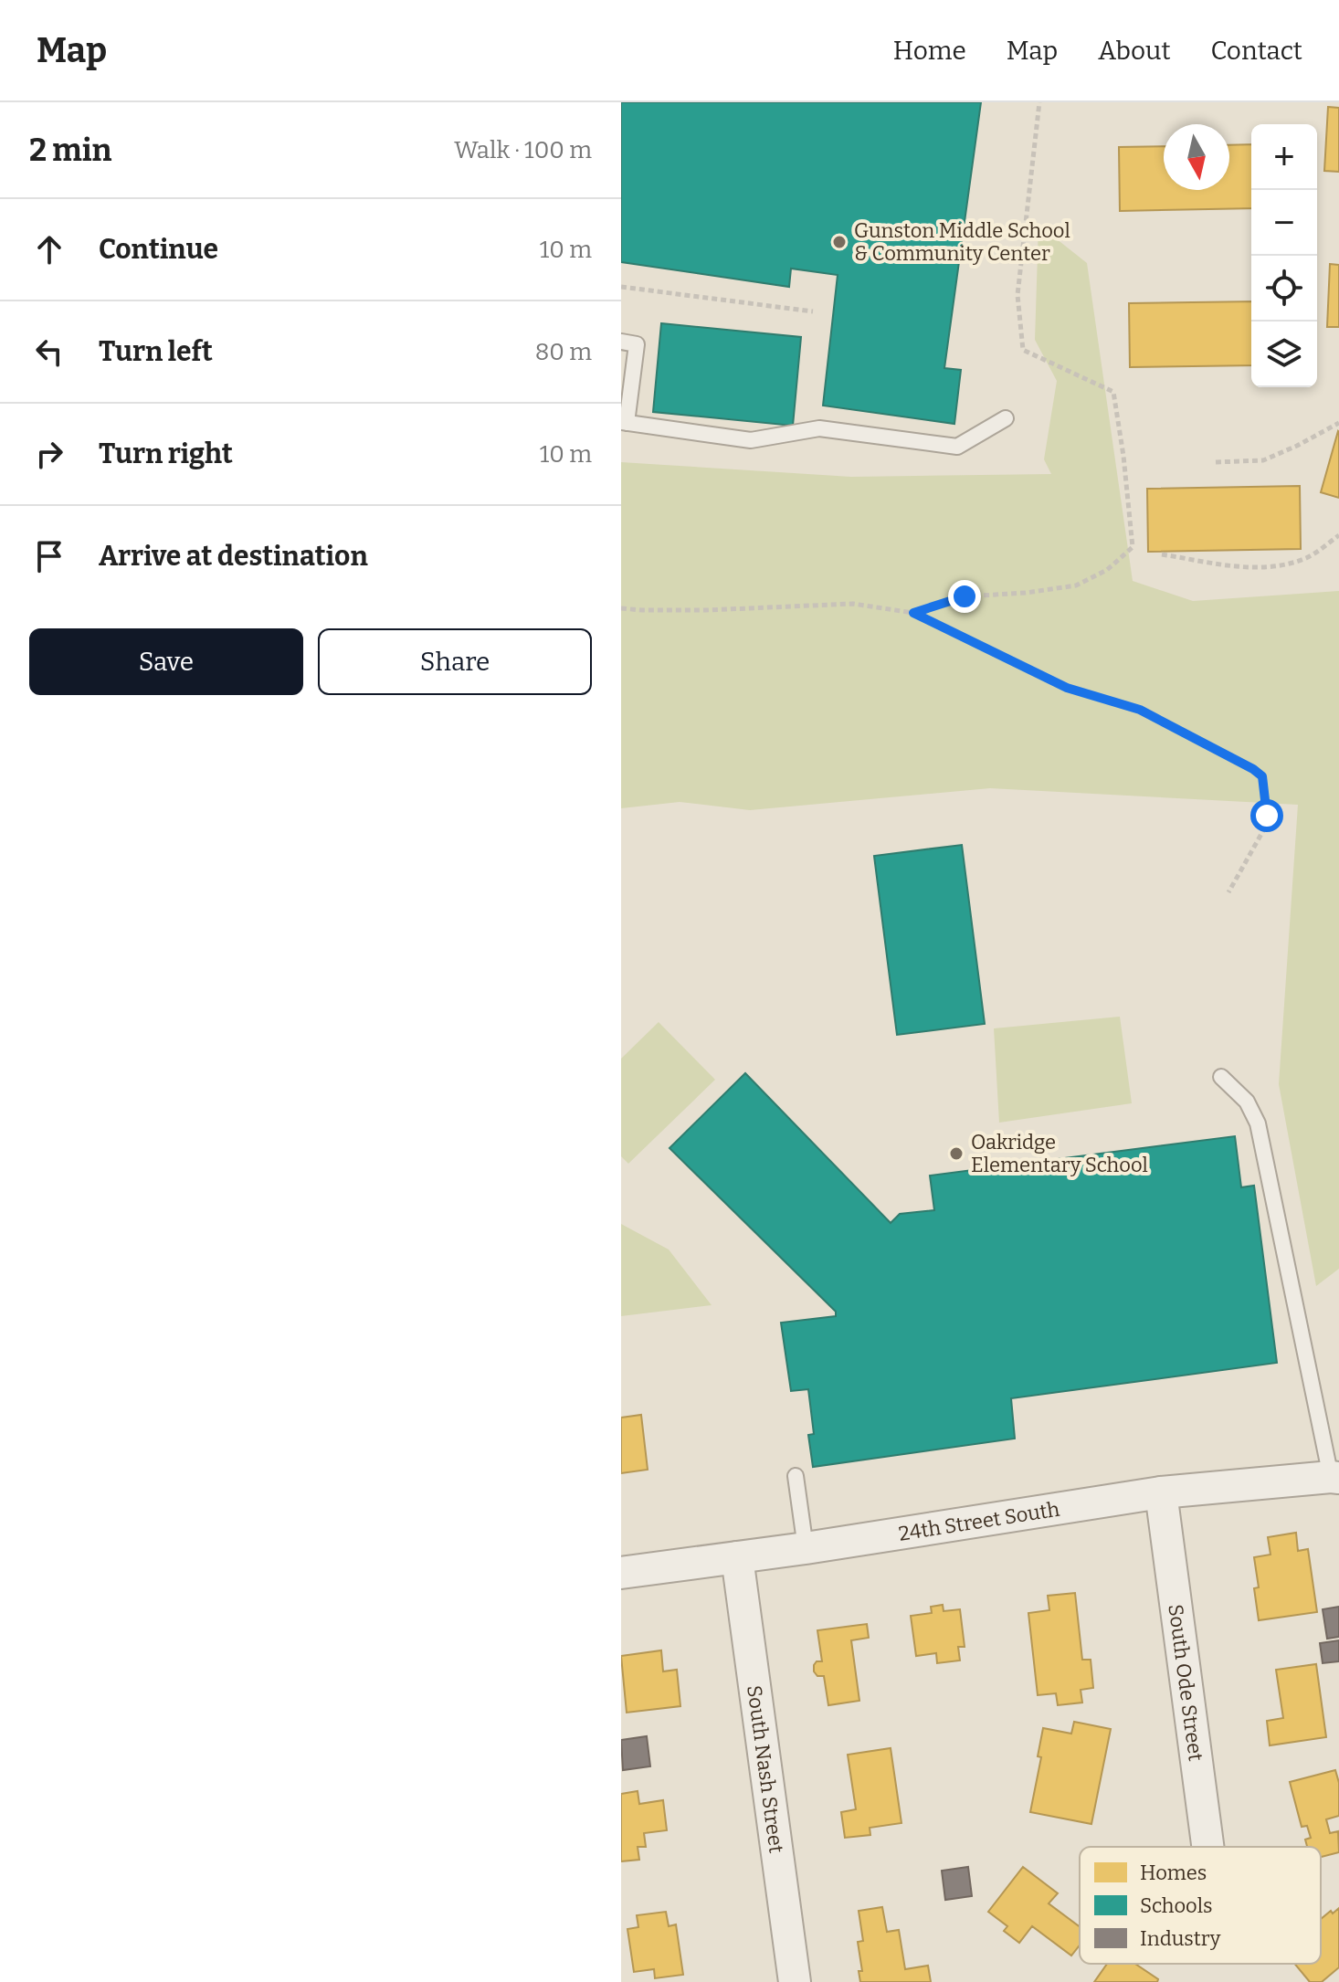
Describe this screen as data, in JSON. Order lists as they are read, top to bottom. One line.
{"streets":{"street":["24th Street South","South Ode Street","South Nash Street"]},"crossings":[["24th Street South","South Ode Street"],["24th Street South","South Nash Street"]],"places":["Gunston Middle School & Community Center","Oakridge Elementary School"],"legend":["Homes","Schools","Industry"],"north":"bottom","page":{"header":"Map","nav":["Home","Map","About","Contact"],"heading":["2 min","Walk · 100 m"],"map_buttons":["+","−"],"list":[["Continue","10 m"],["Turn left","80 m"],["Turn right","10 m"],"Arrive at destination"],"buttons":["Save","Share"]}}
